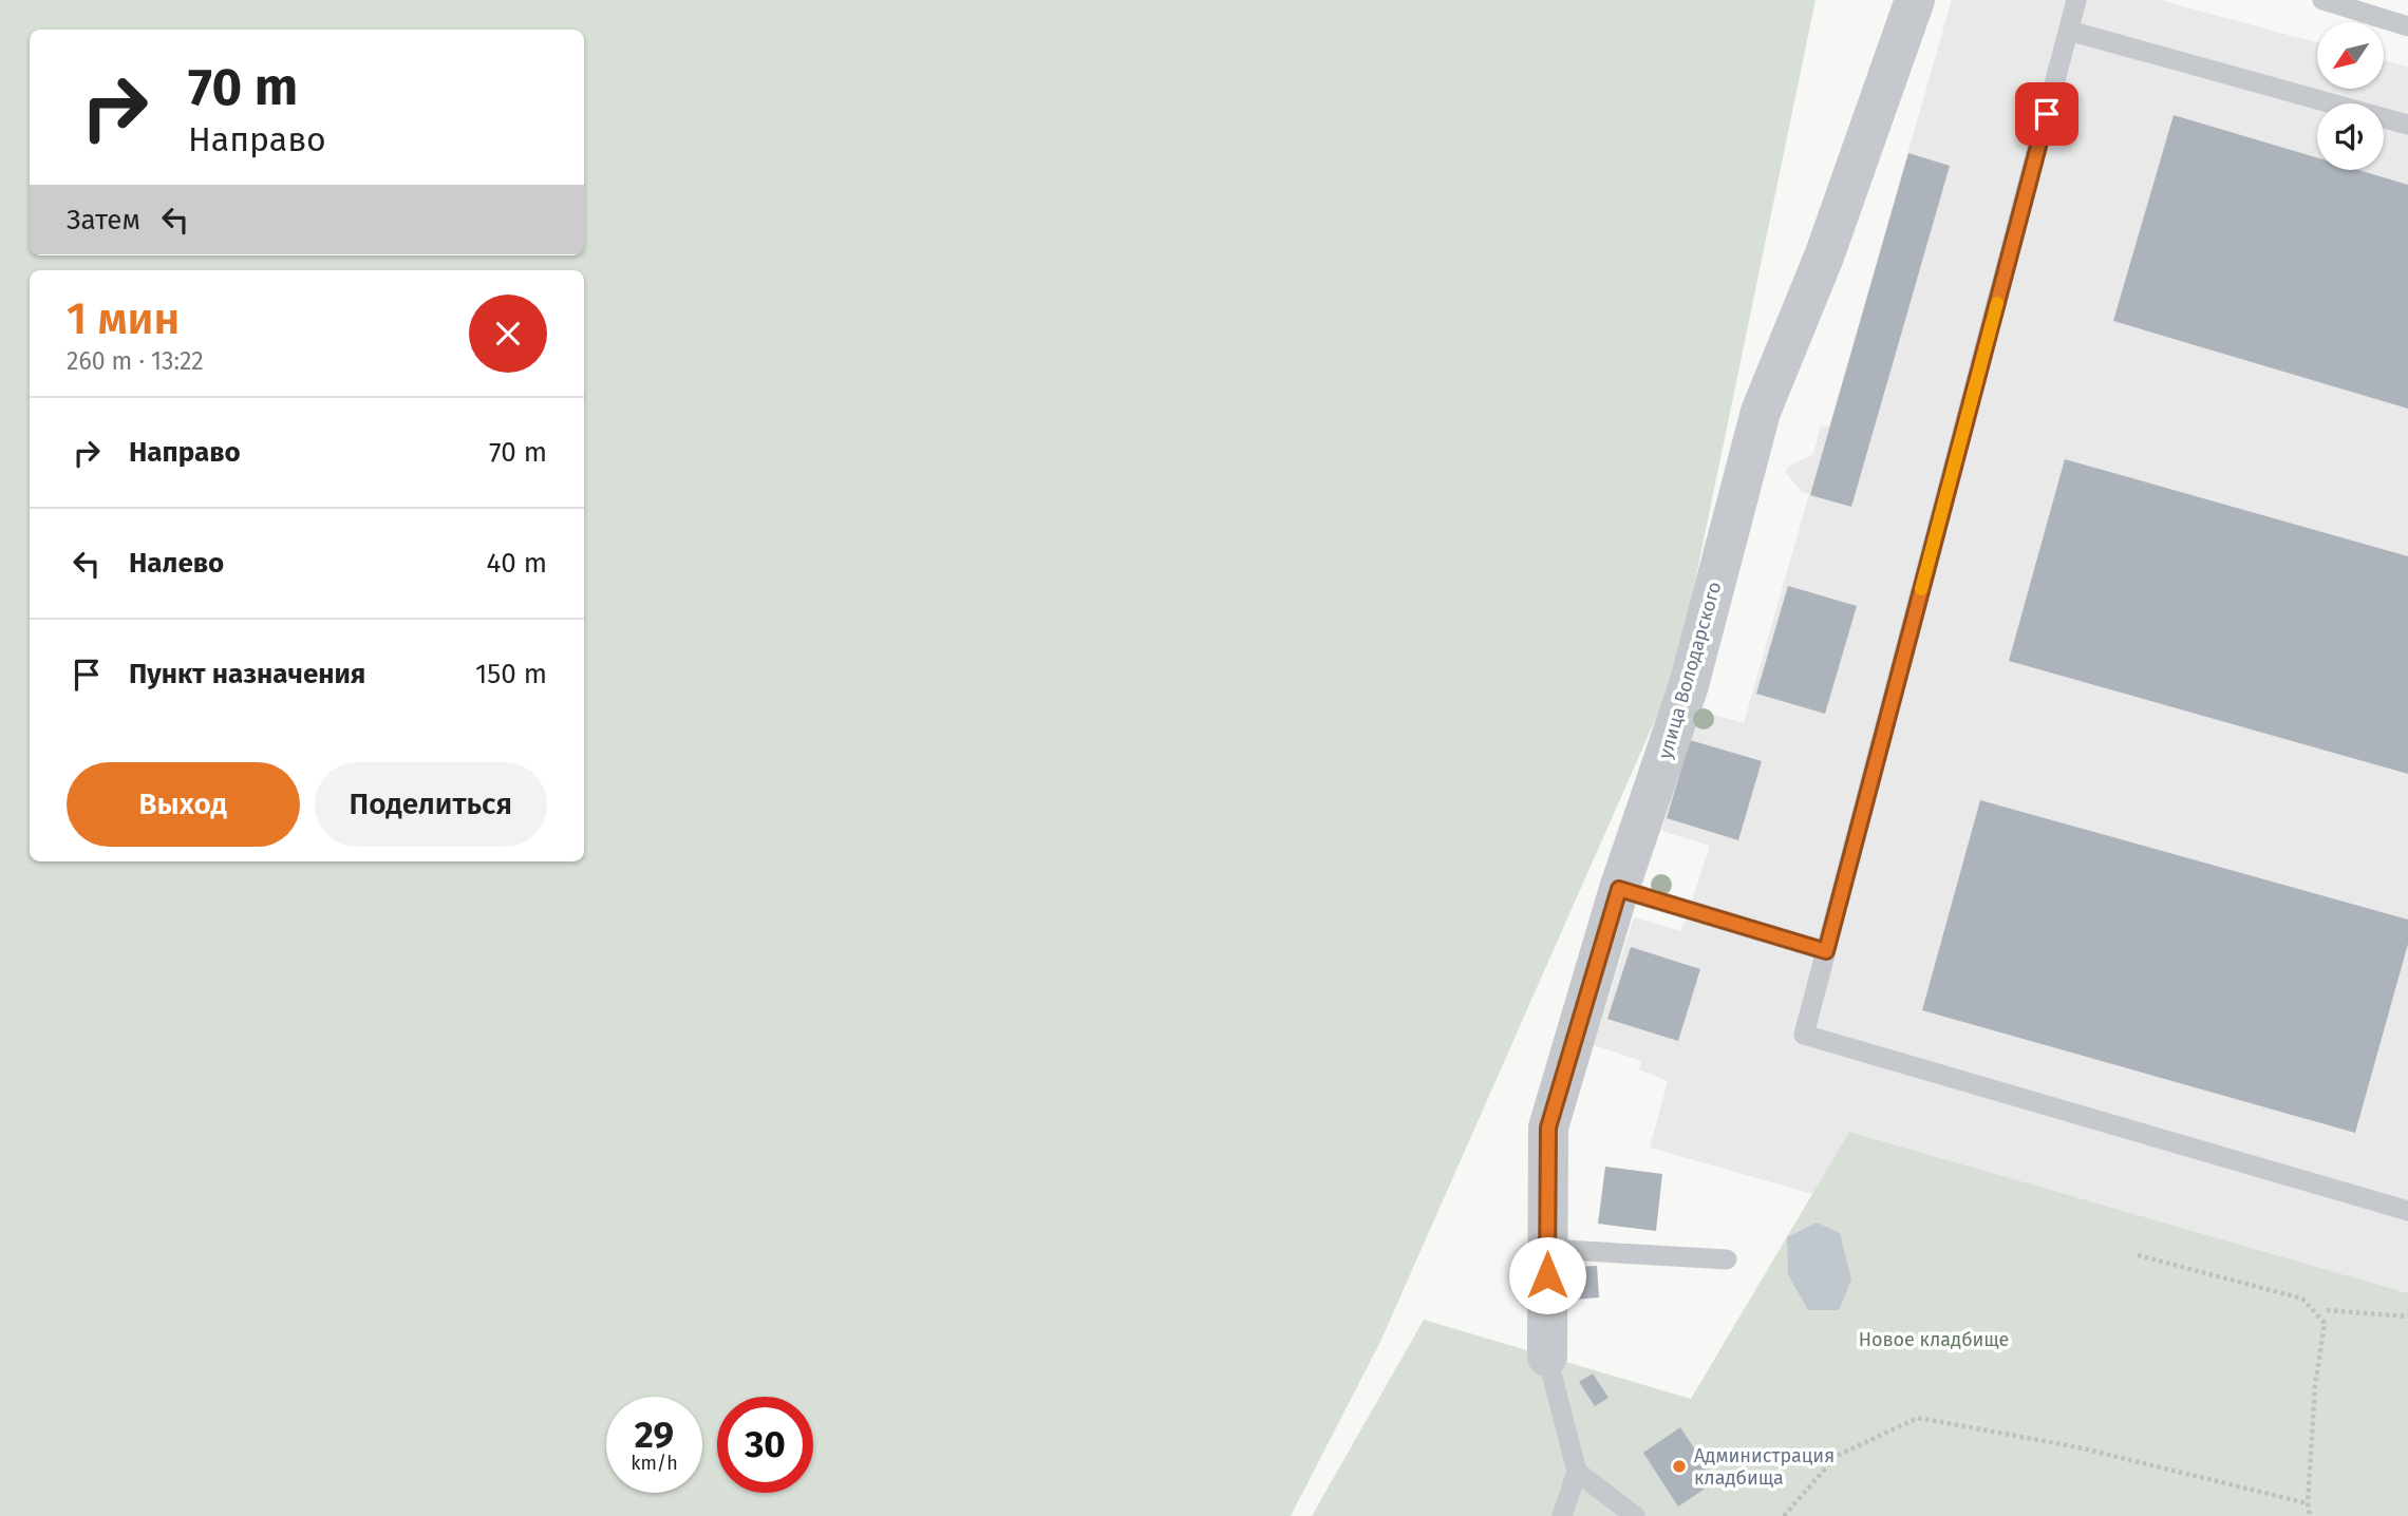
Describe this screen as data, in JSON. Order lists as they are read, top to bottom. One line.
{"streets":{"street":["улица Володарского"]},"parks":["Новое кладбище"],"places":["Администрация кладбища"],"north":"bottom left","page":{"turn":["70 m","Направо"],"then":"Затем","heading":["1 мин","260 m · 13:22"],"list":[{"name":"Направо","value":"70 m"},{"name":"Налево","value":"40 m"},{"name":"Пункт назначения","value":"150 m"}],"buttons":["Выход","Поделиться"],"speed":"29 km/h","limit":"30"}}
